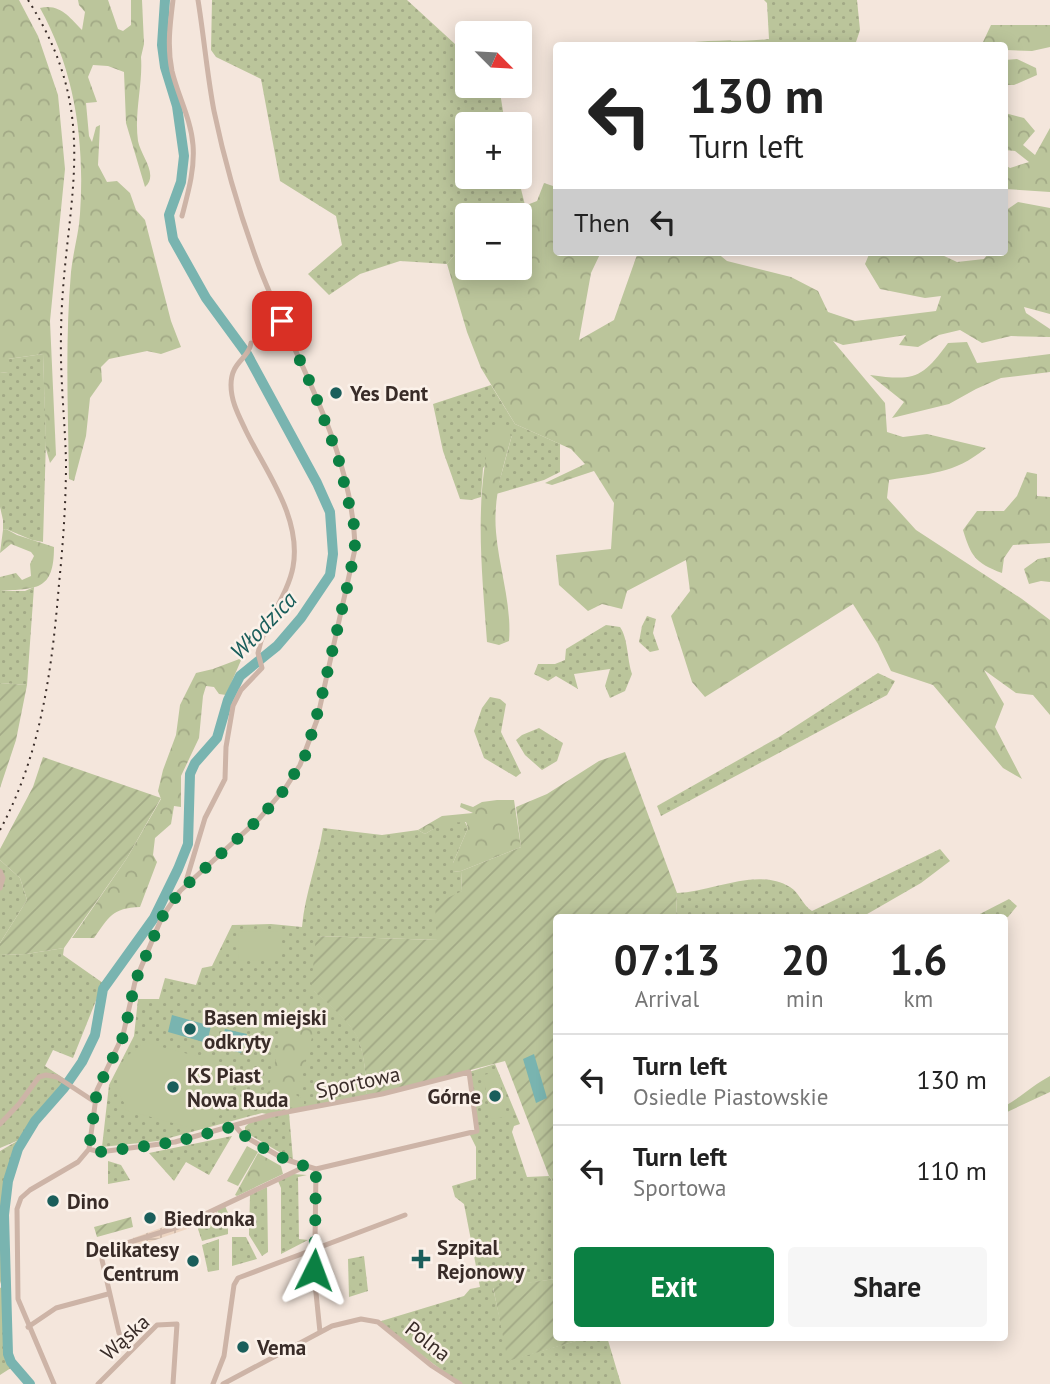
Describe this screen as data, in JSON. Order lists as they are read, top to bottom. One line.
{"streets":{"street":["Sportowa","Wąska","Polna"]},"water":["Włodzica"],"places":{"other":["Yes Dent","Basen miejski odkryty","KS Piast Nowa Ruda","Górne","Dino","Biedronka","Delikatesy Centrum","Vema"],"health":["Szpital Rejonowy"]},"north":"bottom right","page":{"map_buttons":["+","−"],"turn":["130 m","Turn left"],"then":"Then","eta":["07:13","Arrival","20","min","1.6","km"],"list":[{"name":"Turn left","note":"Osiedle Piastowskie","value":"130 m"},{"name":"Turn left","note":"Sportowa","value":"110 m"}],"buttons":["Exit","Share"]}}
